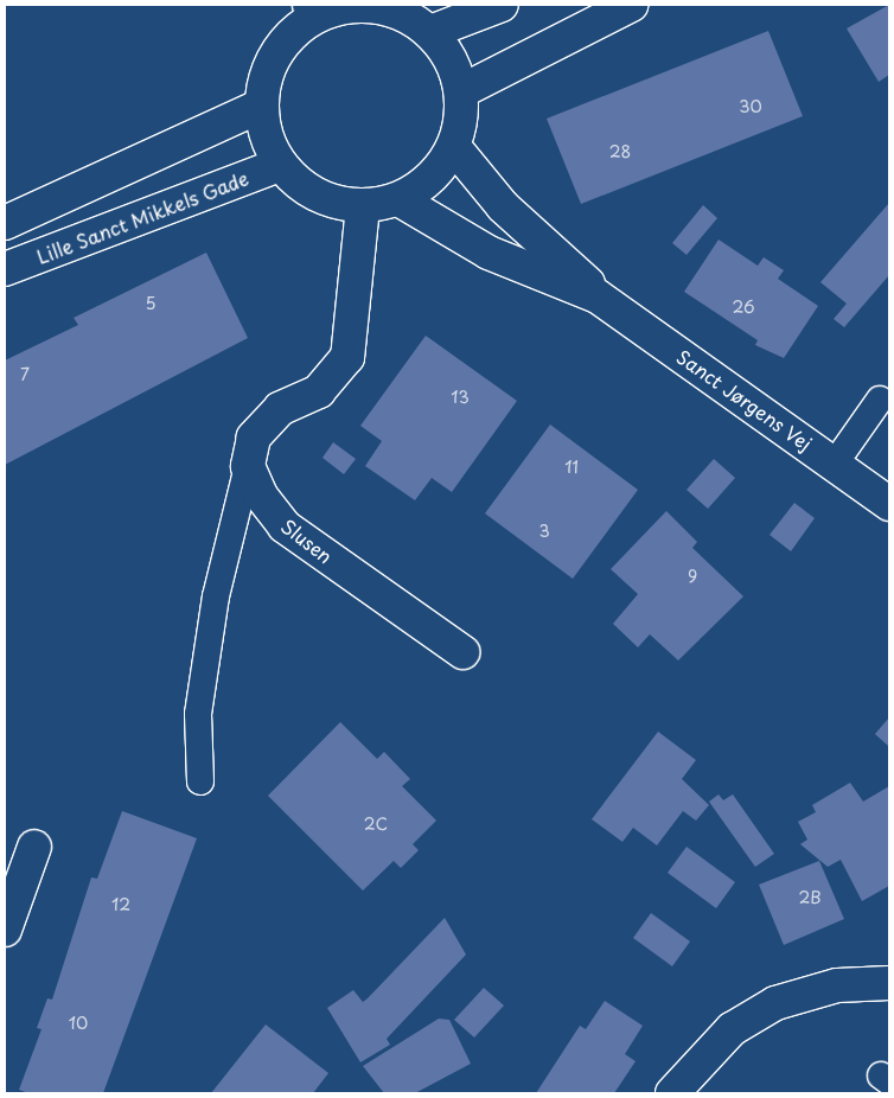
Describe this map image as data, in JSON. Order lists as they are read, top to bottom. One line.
{"streets":{"street":["Lille Sanct Mikkels Gade","Sanct Jørgens Vej","Slusen"]},"crossings":[["Lille Sanct Mikkels Gade","Sanct Jørgens Vej"]],"house_numbers":["30","28","5","26","7","13","11","3","9","2C","2B","12","10"]}
